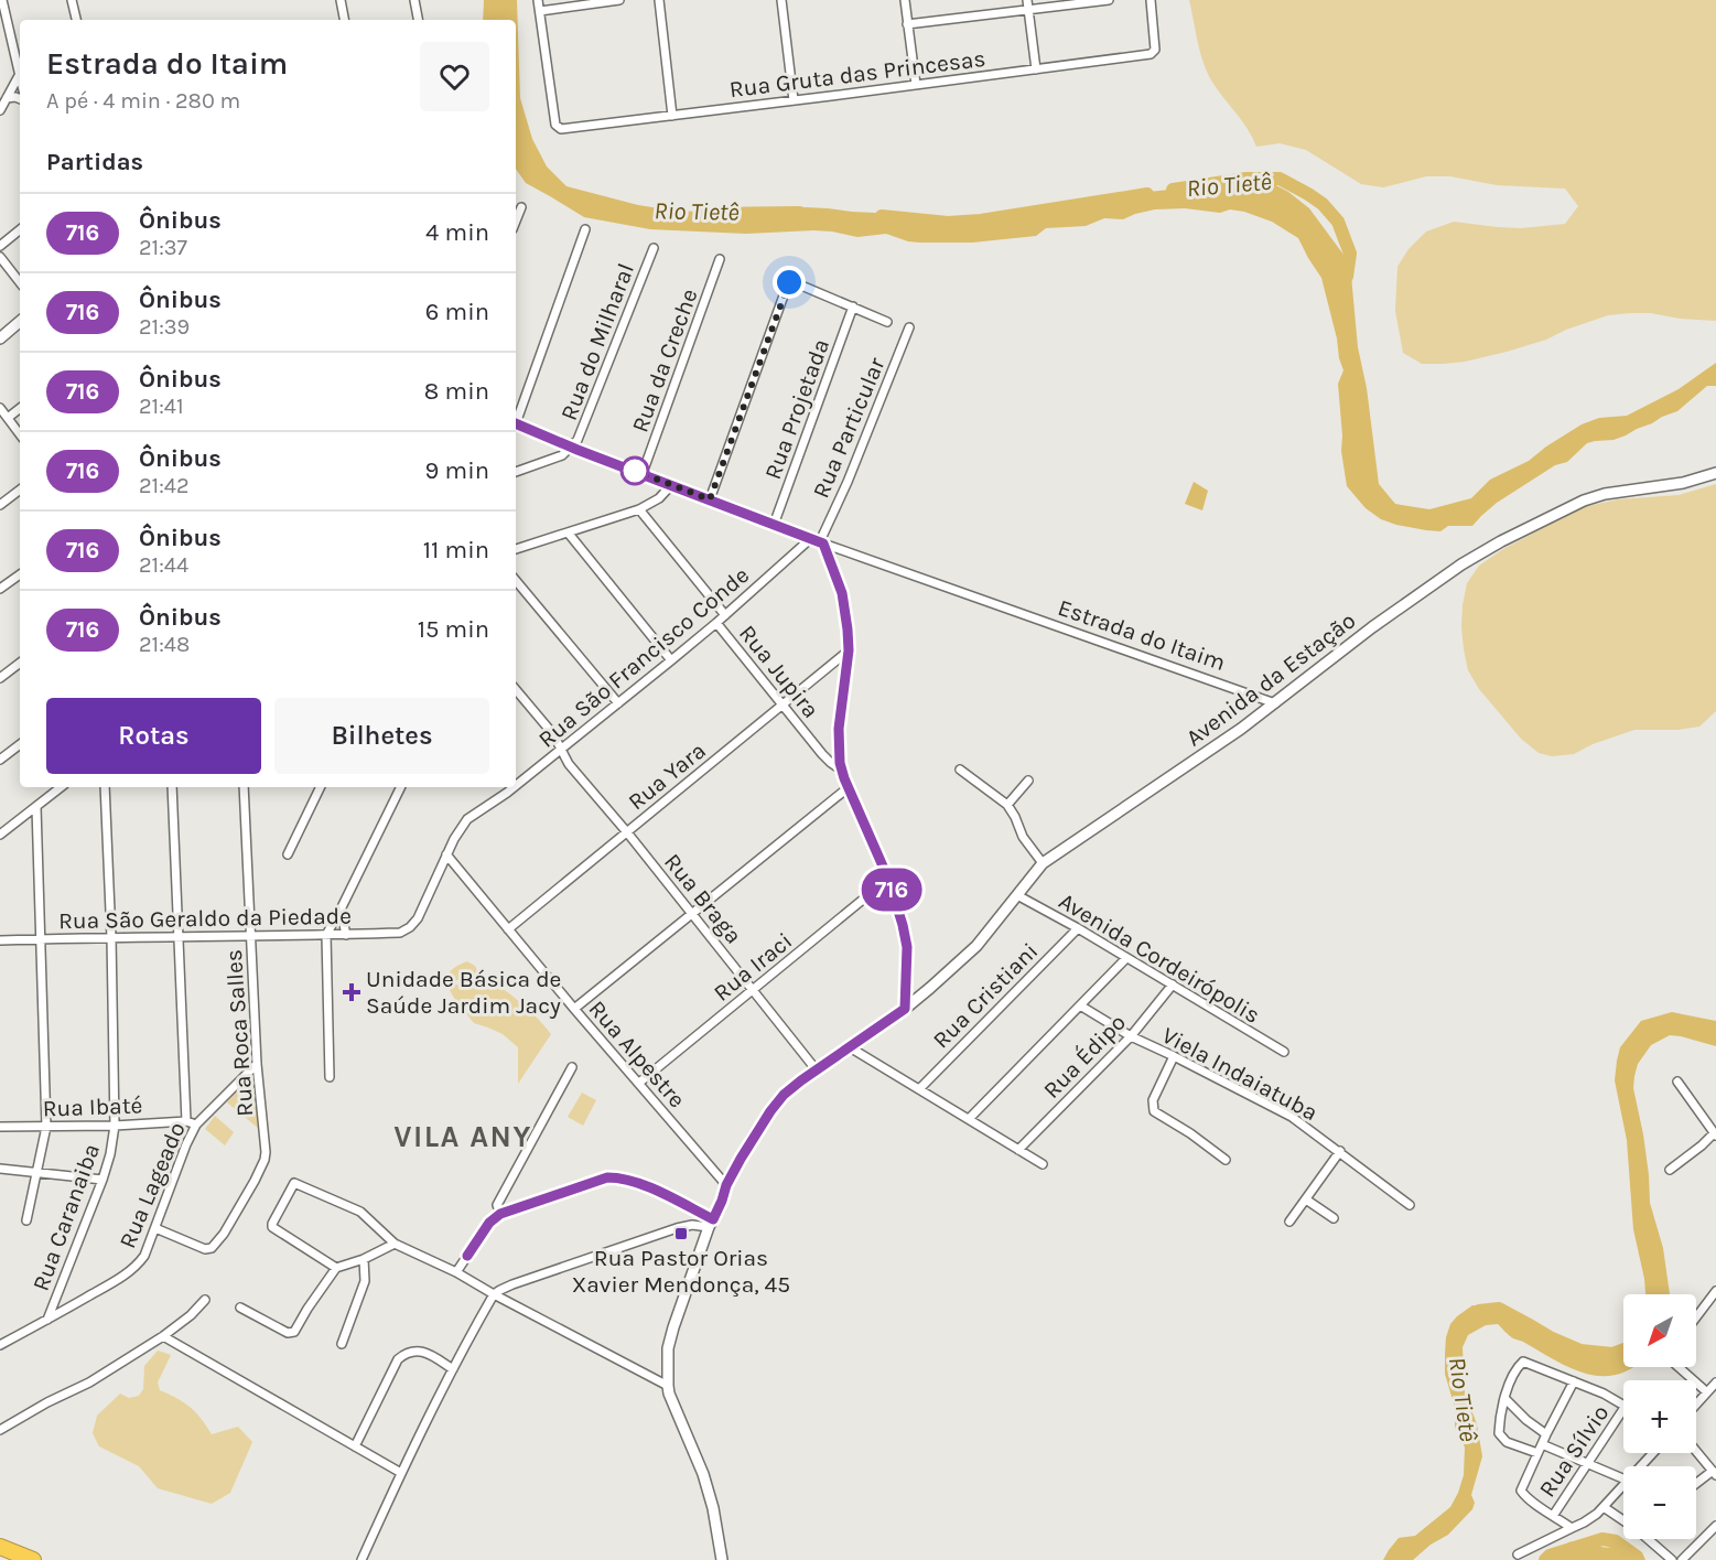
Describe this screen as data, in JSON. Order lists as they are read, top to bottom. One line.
{"streets":{"street":["Rua Gruta das Princesas","Rua do Milharal","Rua da Creche","Rua Projetada","Rua Particular","Estrada do Itaim","Rua São Francisco Conde","Rua Jupira","Avenida da Estação","Rua Yara","Rua Braga","Rua São Geraldo da Piedade","Avenida Cordeirópolis","Rua Iraci","Rua Cristiani","Rua Roca Salles","Rua Alpestre","Rua Édipo","Viela Indaiatuba","Rua Ibaté","Rua Lageado","Rua Caranaiba","Rua Sílvio"]},"crossings":[["Rua do Milharal","Estrada do Itaim"],["Rua da Creche","Estrada do Itaim"],["Rua Projetada","Estrada do Itaim"],["Rua Particular","Estrada do Itaim"],["Rua Particular","Rua São Francisco Conde"],["Estrada do Itaim","Rua São Francisco Conde"],["Estrada do Itaim","Avenida da Estação"],["Rua São Francisco Conde","Rua Jupira"],["Rua São Francisco Conde","Rua Braga"],["Rua São Francisco Conde","Rua São Geraldo da Piedade"],["Rua São Francisco Conde","Rua Alpestre"],["Rua Jupira","Rua Yara"],["Avenida da Estação","Rua Braga"],["Avenida da Estação","Avenida Cordeirópolis"],["Avenida da Estação","Rua Alpestre"],["Rua Yara","Rua Braga"],["Rua Yara","Rua Alpestre"],["Rua Braga","Rua Iraci"],["Rua São Geraldo da Piedade","Rua Roca Salles"],["Rua São Geraldo da Piedade","Rua Caranaiba"],["Avenida Cordeirópolis","Rua Cristiani"],["Avenida Cordeirópolis","Rua Édipo"],["Rua Iraci","Rua Alpestre"],["Rua Roca Salles","Rua Lageado"],["Rua Édipo","Viela Indaiatuba"],["Rua Ibaté","Rua Caranaiba"],["Rua Lageado","Rua Caranaiba"]],"districts":["VILA ANY"],"water":["Rio Tietê"],"places":{"health":["Unidade Básica de Saúde Jardim Jacy"],"transit":["Rua Pastor Orias Xavier Mendonça, 45"]},"lines":["bus line 716"],"north":"bottom left","page":{"on_map":"716","heading":[["Estrada do Itaim","A pé · 4 min · 280 m"],"Partidas"],"list":[{"mark":"716","name":"Ônibus","note":"21:37","value":"4 min"},{"mark":"716","name":"Ônibus","note":"21:39","value":"6 min"},{"mark":"716","name":"Ônibus","note":"21:41","value":"8 min"},{"mark":"716","name":"Ônibus","note":"21:42","value":"9 min"},{"mark":"716","name":"Ônibus","note":"21:44","value":"11 min"},{"mark":"716","name":"Ônibus","note":"21:48","value":"15 min"}],"buttons":["Rotas","Bilhetes"],"map_buttons":["+","−"]}}
